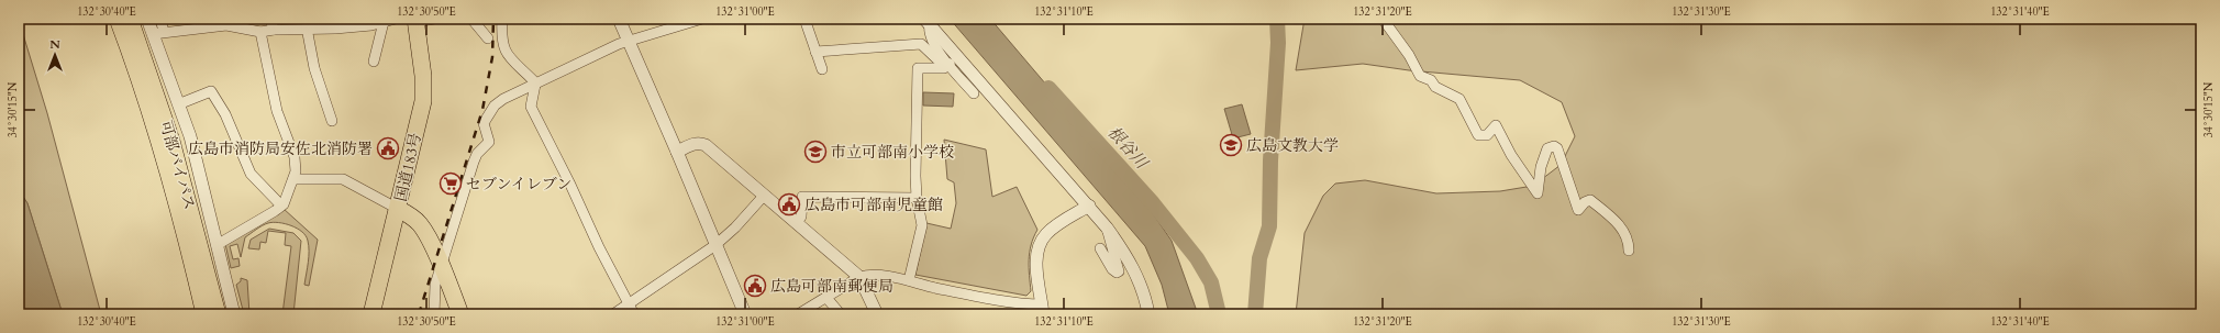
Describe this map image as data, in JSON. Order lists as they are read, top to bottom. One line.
{"streets":{"main road":["可部バイパス","国道183号"]},"water":["根谷川"],"places":{"school or university":["広島文教大学","市立可部南小学校"],"public building":["広島市消防局安佐北消防署","広島市可部南児童館","広島可部南郵便局"],"supermarket":["セブンイレブン"]},"north":"top","coordinates":["132°30'40\"E","132°30'50\"E","132°31'00\"E","132°31'10\"E","132°31'20\"E","132°31'30\"E","132°31'40\"E","34°30'15\"N"]}
